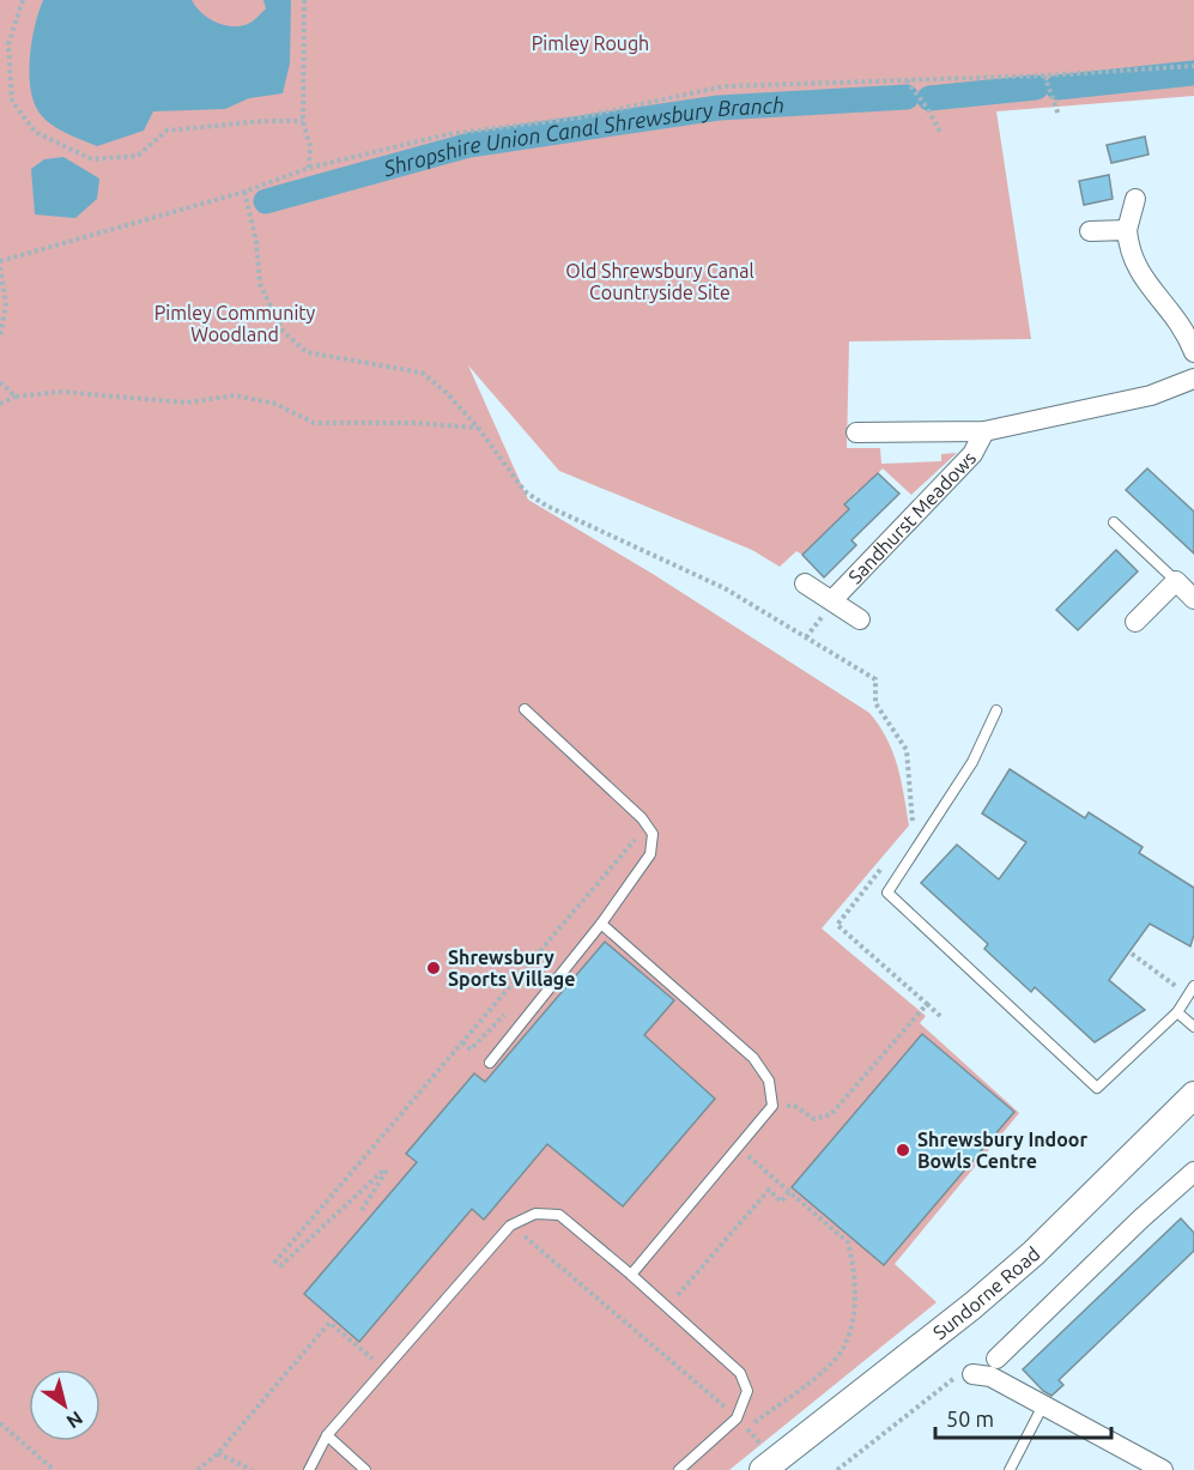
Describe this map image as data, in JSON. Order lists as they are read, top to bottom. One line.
{"streets":{"main road":["Sundorne Road"],"street":["Sandhurst Meadows"]},"water":["Shropshire Union Canal Shrewsbury Branch"],"parks":["Pimley Rough","Old Shrewsbury Canal Countryside Site","Pimley Community Woodland"],"places":["Shrewsbury Sports Village","Shrewsbury Indoor Bowls Centre"],"scale_bar":"50 m","north":"bottom right"}
